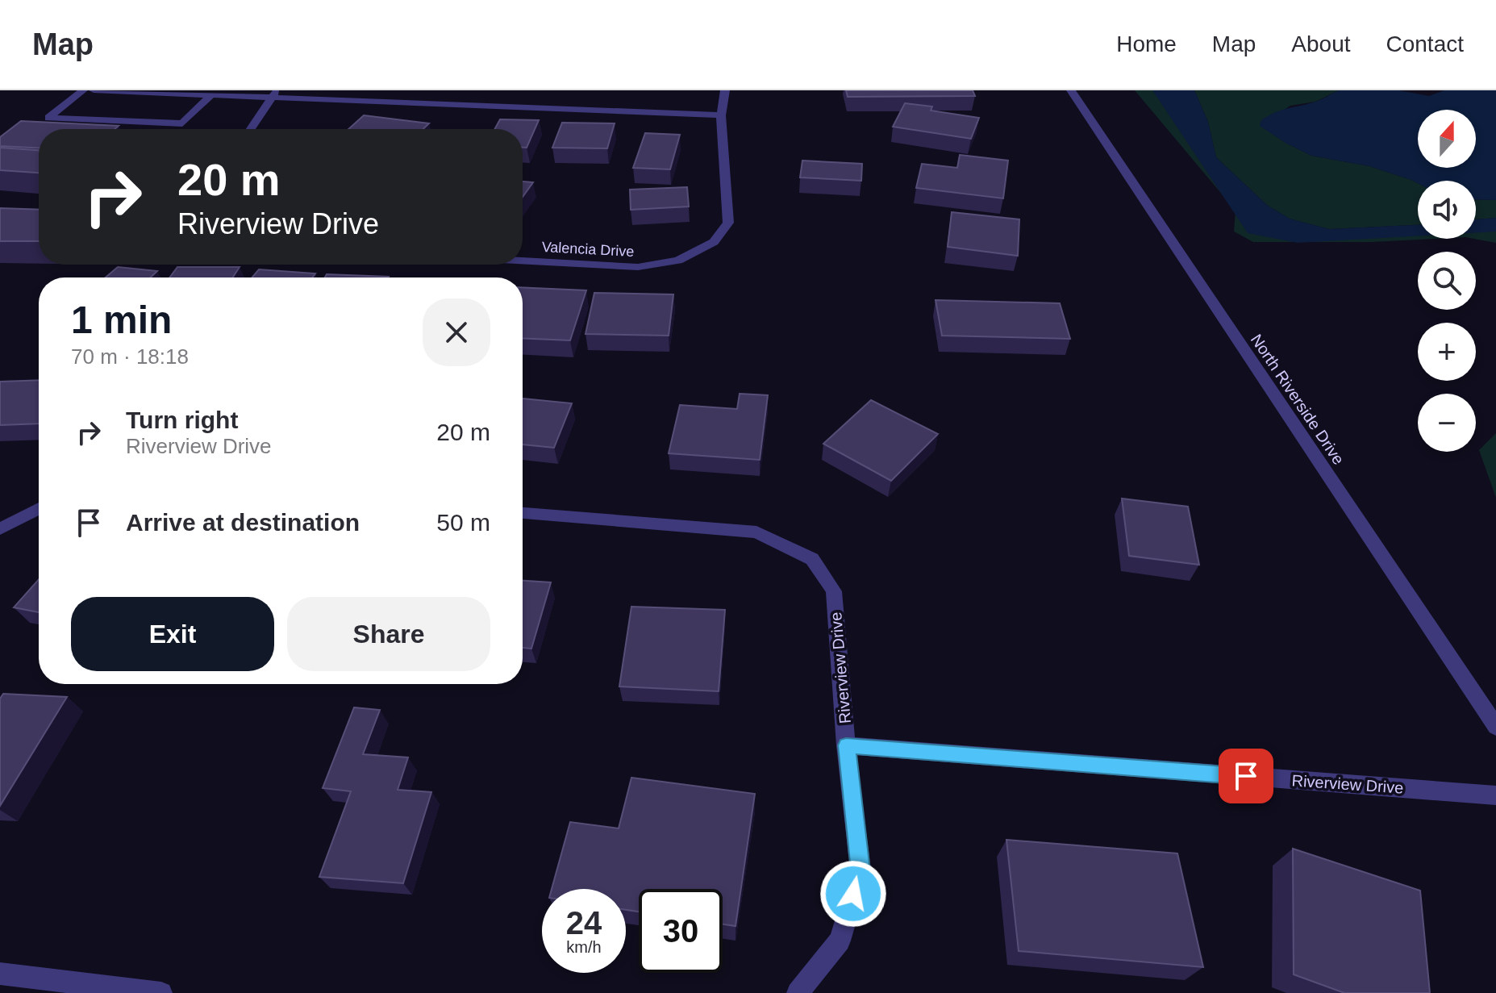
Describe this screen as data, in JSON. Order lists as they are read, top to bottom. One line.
{"streets":{"street":["Valencia Drive","North Riverside Drive","Riverview Drive"]},"north":"top","page":{"header":"Map","nav":["Home","Map","About","Contact"],"map_buttons":["+","−"],"turn":["20 m","Riverview Drive"],"heading":["1 min","70 m · 18:18"],"list":[{"name":"Turn right","note":"Riverview Drive","value":"20 m"},{"name":"Arrive at destination","value":"50 m"}],"buttons":["Exit","Share"],"speed":"24 km/h","limit":"30"}}
